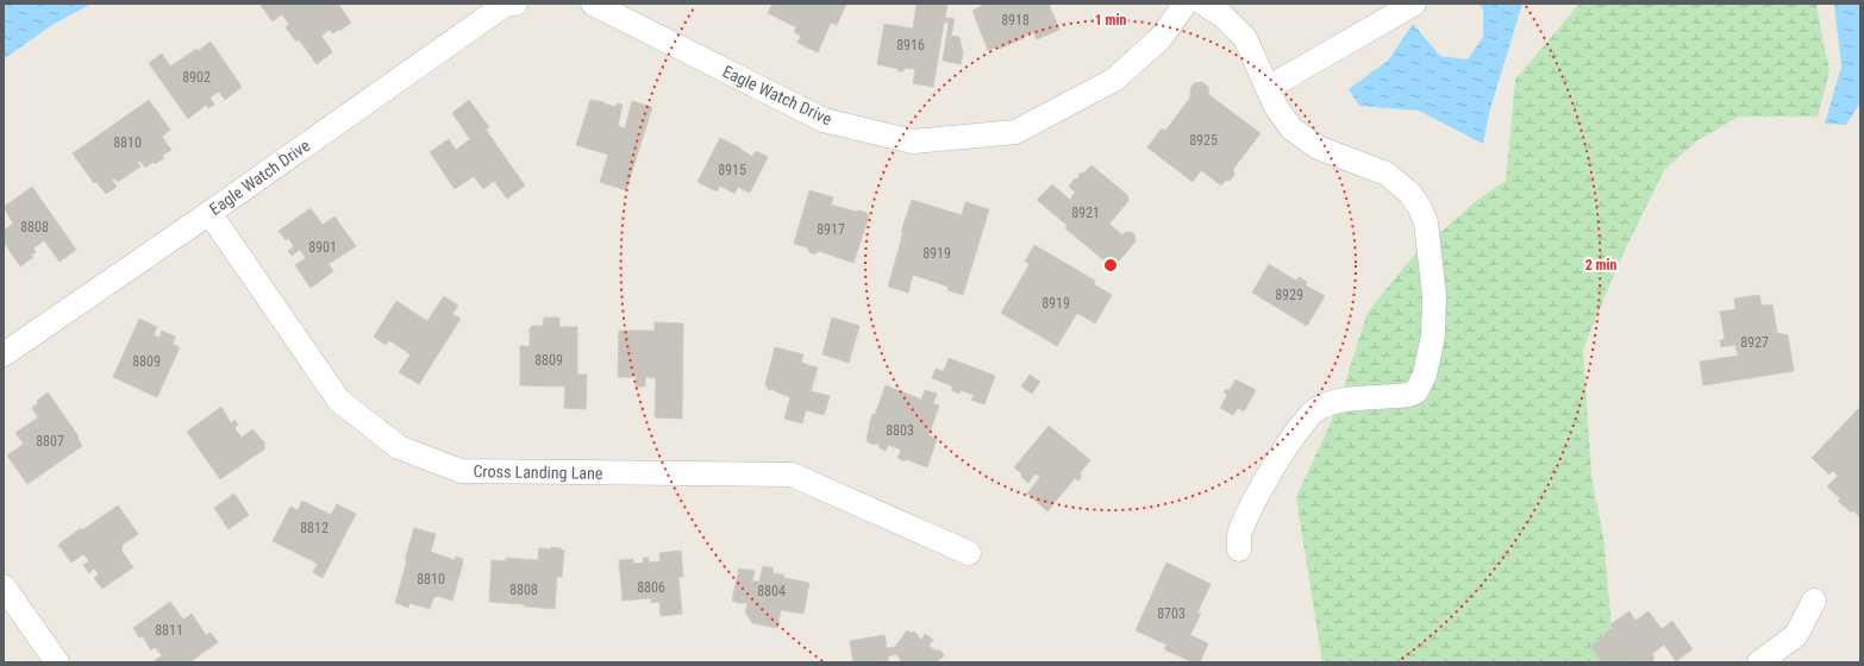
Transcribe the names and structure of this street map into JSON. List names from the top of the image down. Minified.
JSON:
{"streets":{"street":["Eagle Watch Drive","Cross Landing Lane"]},"crossings":[["Eagle Watch Drive","Cross Landing Lane"]],"house_numbers":["8918","8916","8902","8925","8810","8915","8921","8808","8917","8901","8919","8929","8919","8927","8809","8809","8803","8807","8812","8810","8806","8808","8804","8703","8811"],"rings":["1 min","2 min"]}
